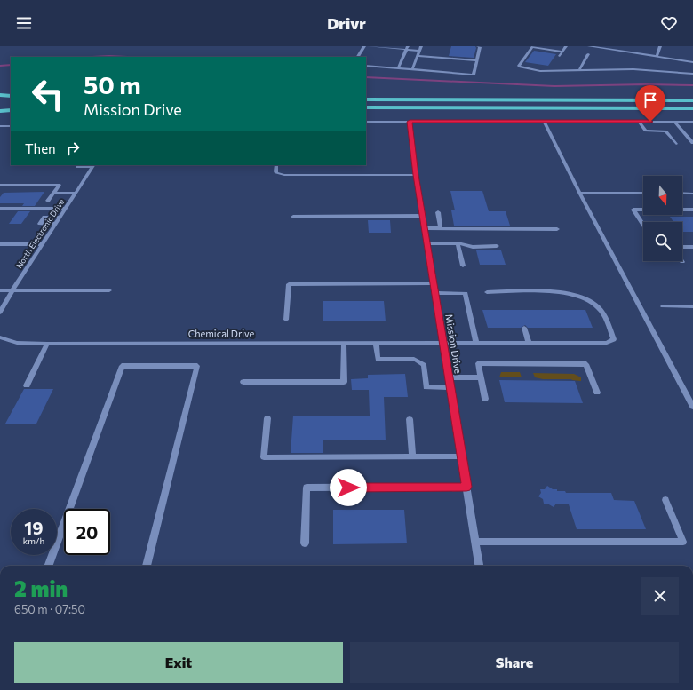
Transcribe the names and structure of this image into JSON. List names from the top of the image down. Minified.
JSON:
{"streets":{"street":["North Electronic Drive","Chemical Drive","Mission Drive"]},"crossings":[["Chemical Drive","Mission Drive"]],"north":"bottom","page":{"header":"Drivr","turn":["50 m","Mission Drive"],"then":"Then","speed":"19 km/h","limit":"20","heading":["2 min","650 m · 07:50"],"buttons":["Exit","Share"]}}
